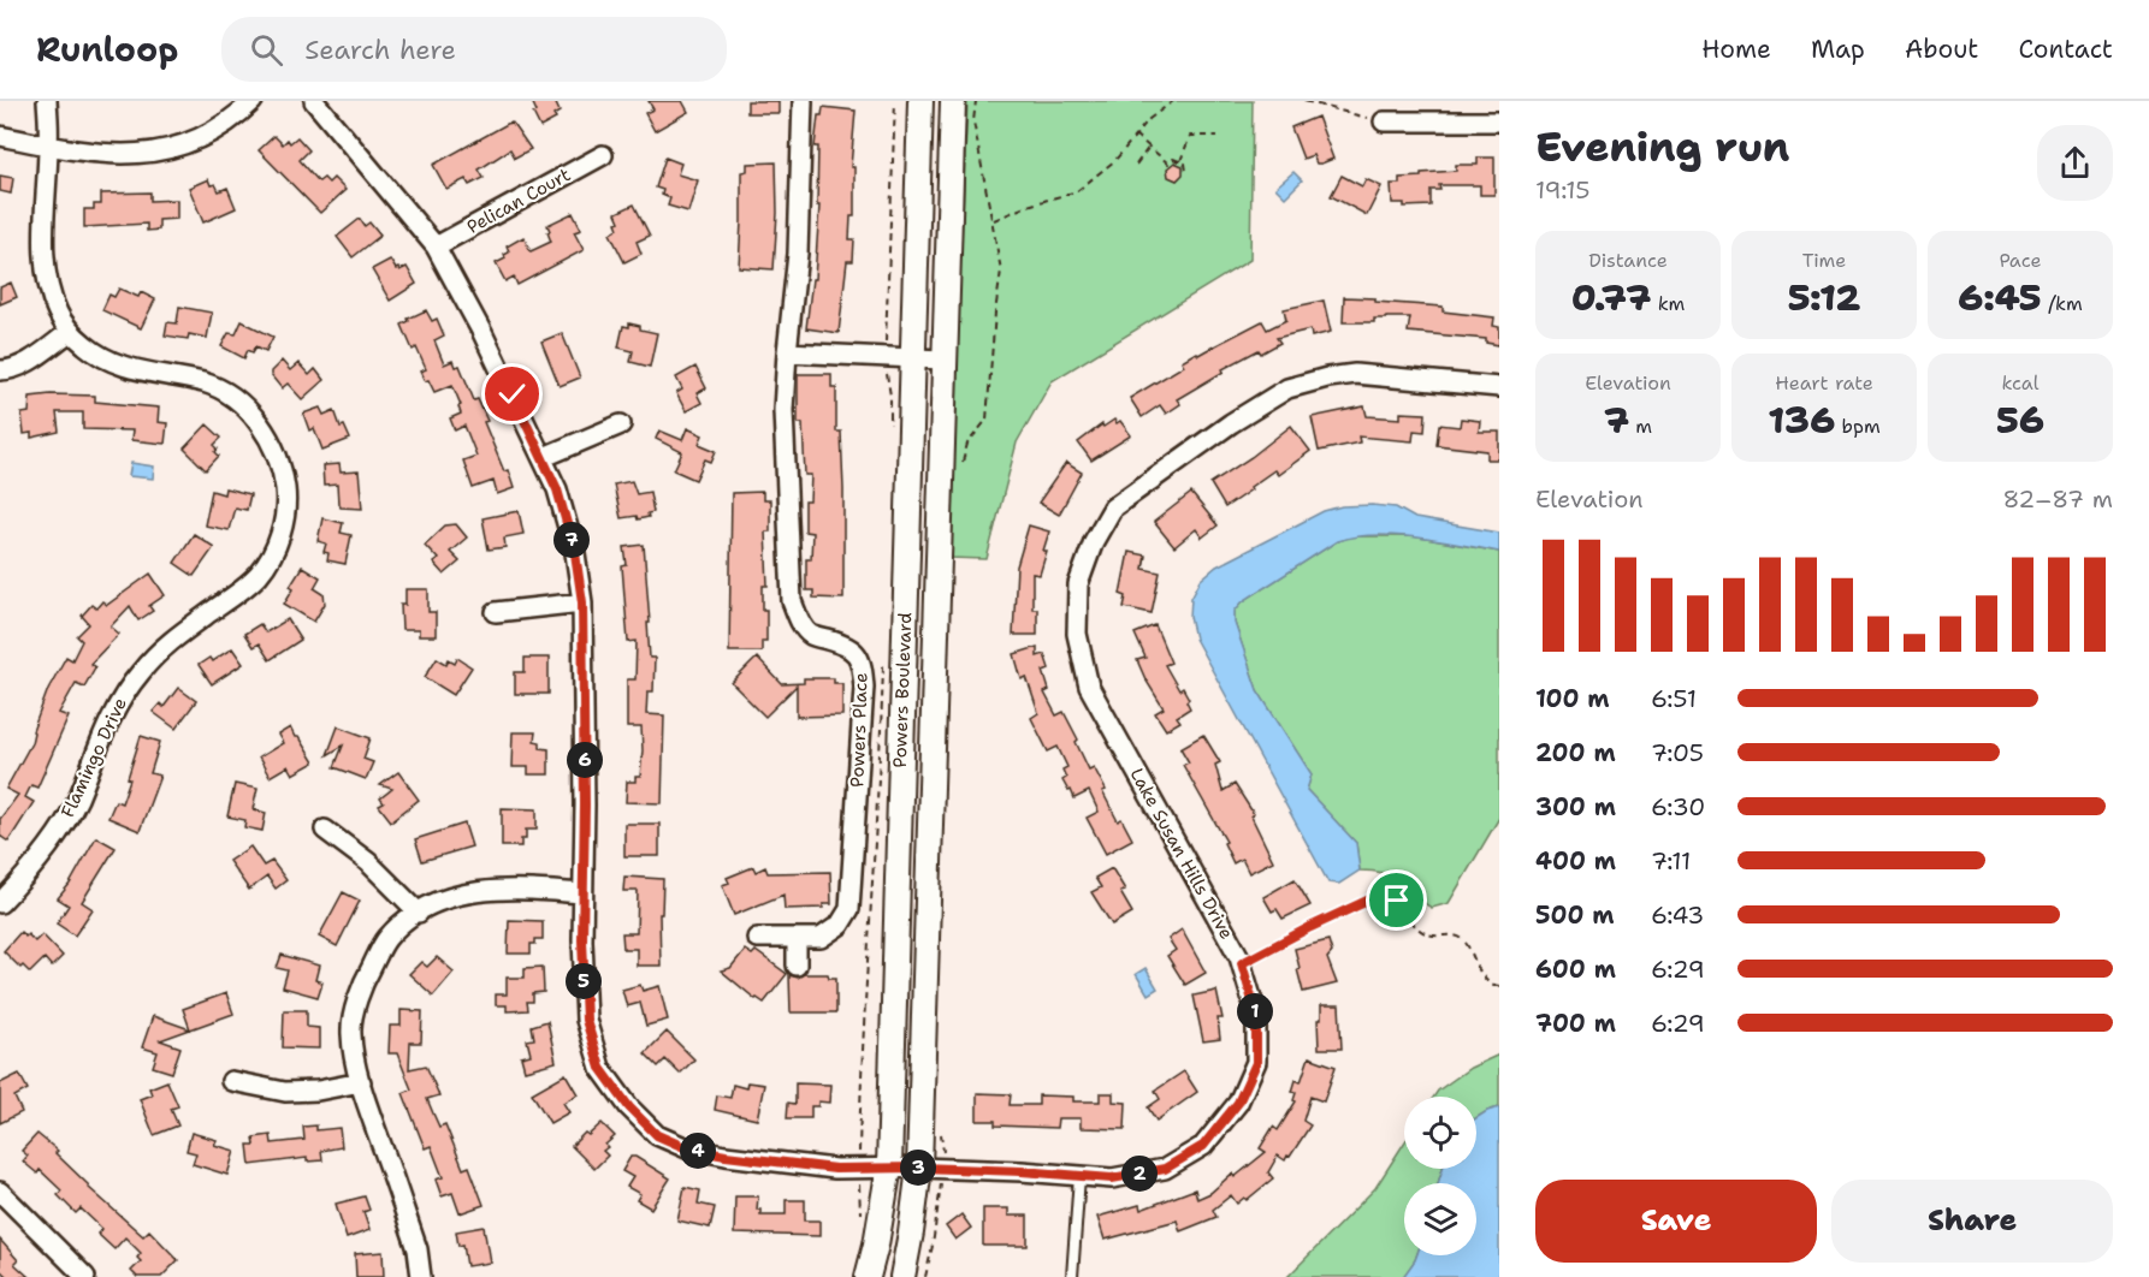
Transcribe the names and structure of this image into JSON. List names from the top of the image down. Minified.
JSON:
{"streets":{"main road":["Powers Boulevard"],"street":["Pelican Court","Powers Place","Flamingo Drive","Lake Susan Hills Drive"]},"crossings":[["Pelican Court","Lake Susan Hills Drive"],["Powers Boulevard","Lake Susan Hills Drive"]],"page":{"header":"Runloop","search":"Search here","nav":["Home","Map","About","Contact"],"heading":["Evening run","19:15"],"stats":[["Distance","0.77 km"],["Time","5:12"],["Pace","6:45 /km"],["Elevation","7 m"],["Heart rate","136 bpm"],["kcal","56"]],"chart":["Elevation","82–87 m"],"pins":["7","6","5","1","4","3","2"],"list":[{"name":"100 m","note":"6:51"},{"name":"200 m","note":"7:05"},{"name":"300 m","note":"6:30"},{"name":"400 m","note":"7:11"},{"name":"500 m","note":"6:43"},{"name":"600 m","note":"6:29"},{"name":"700 m","note":"6:29"}],"buttons":["Save","Share"]}}
